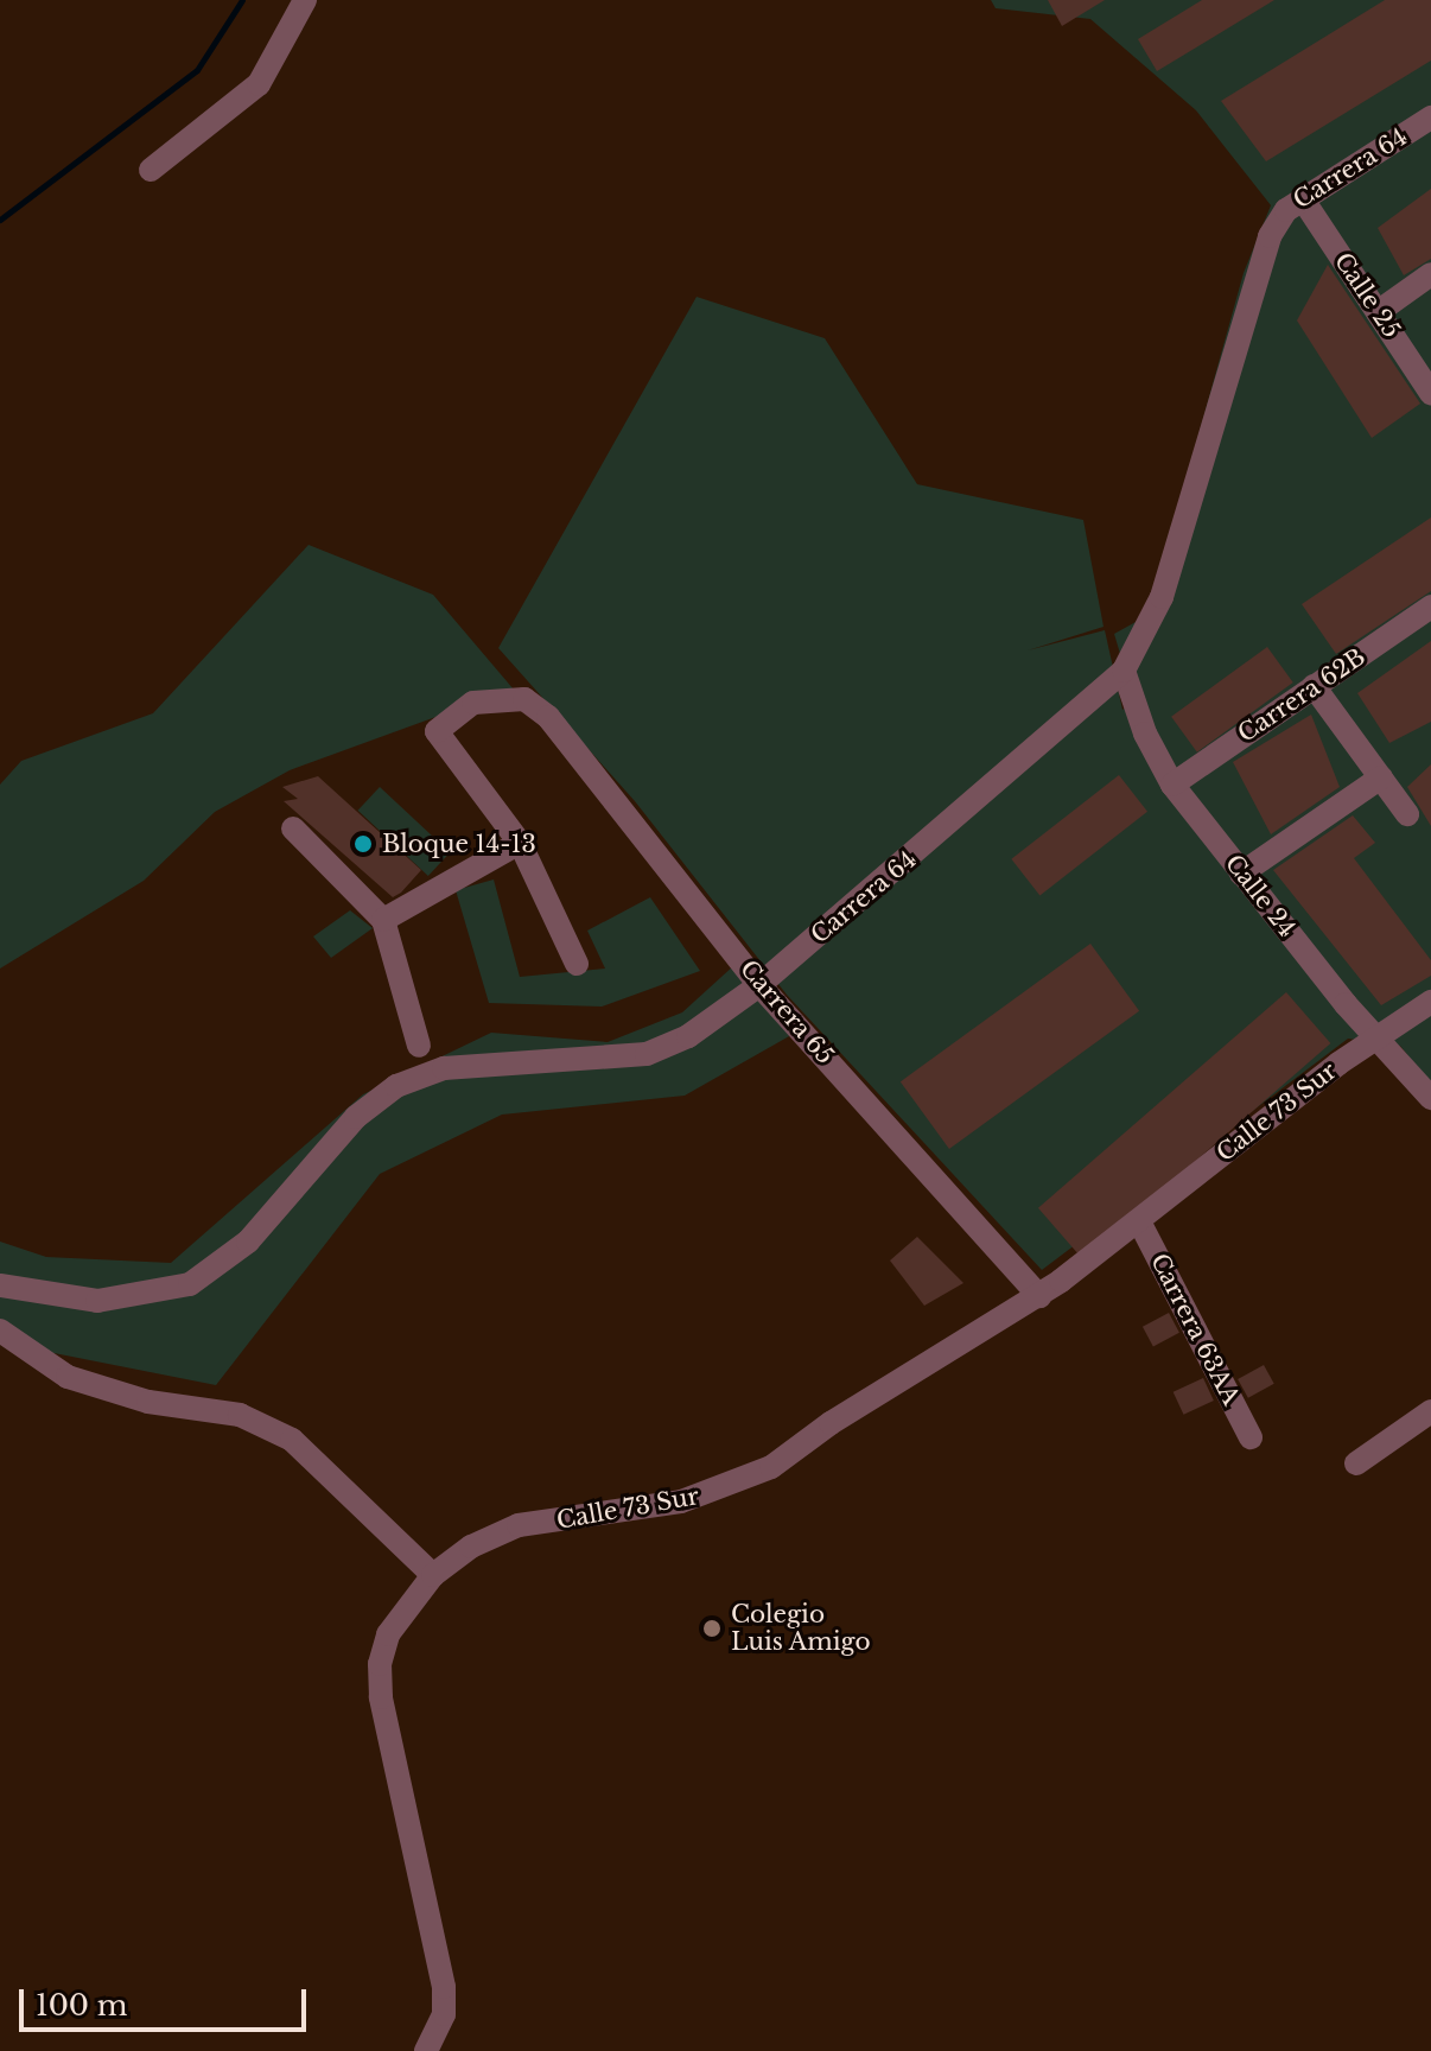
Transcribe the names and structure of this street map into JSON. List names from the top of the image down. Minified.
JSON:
{"streets":{"street":["Carrera 64","Calle 25","Carrera 62B","Calle 24","Carrera 65","Calle 73 Sur","Carrera 63AA"]},"crossings":[["Carrera 64","Calle 25"],["Carrera 64","Calle 24"],["Carrera 64","Carrera 65"],["Carrera 62B","Calle 24"],["Calle 24","Calle 73 Sur"],["Carrera 65","Calle 73 Sur"],["Calle 73 Sur","Carrera 63AA"]],"places":["Bloque 14-13","Colegio Luis Amigo"],"scale_bar":"100 m"}
